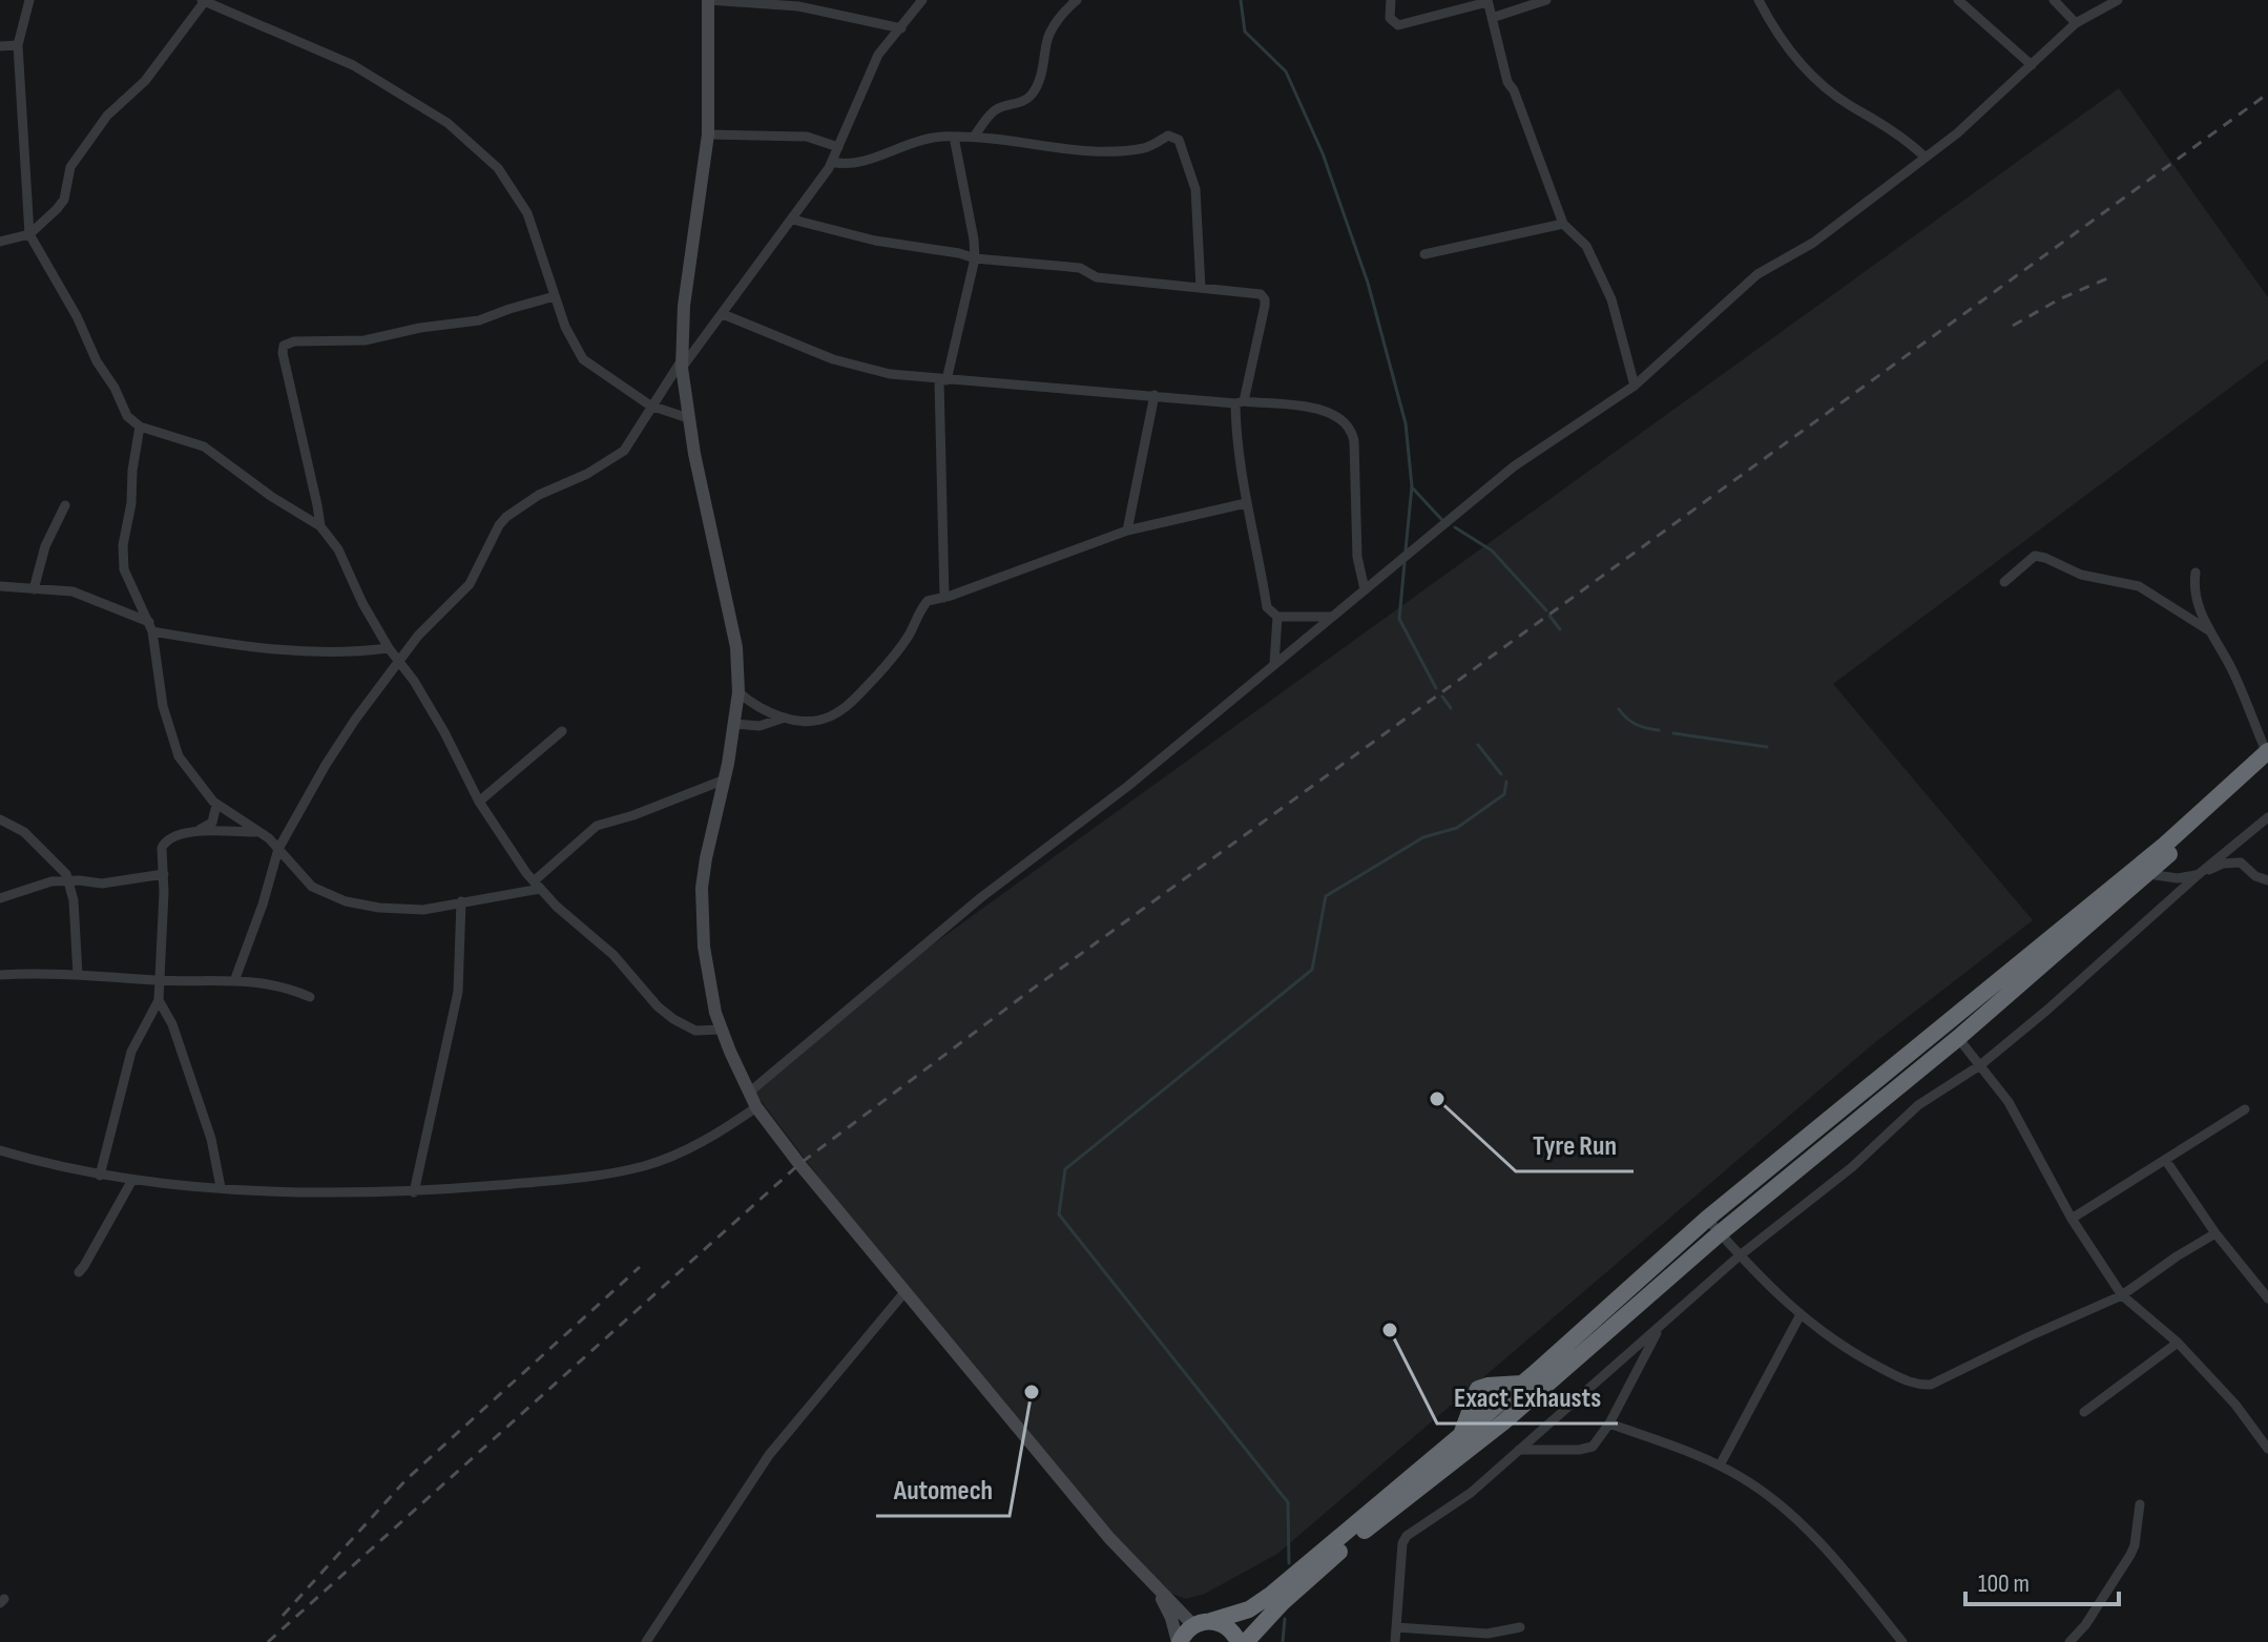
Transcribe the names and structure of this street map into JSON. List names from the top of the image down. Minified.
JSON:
{"places":["Tyre Run","Exact Exhausts","Automech"],"scale_bar":"100 m"}
